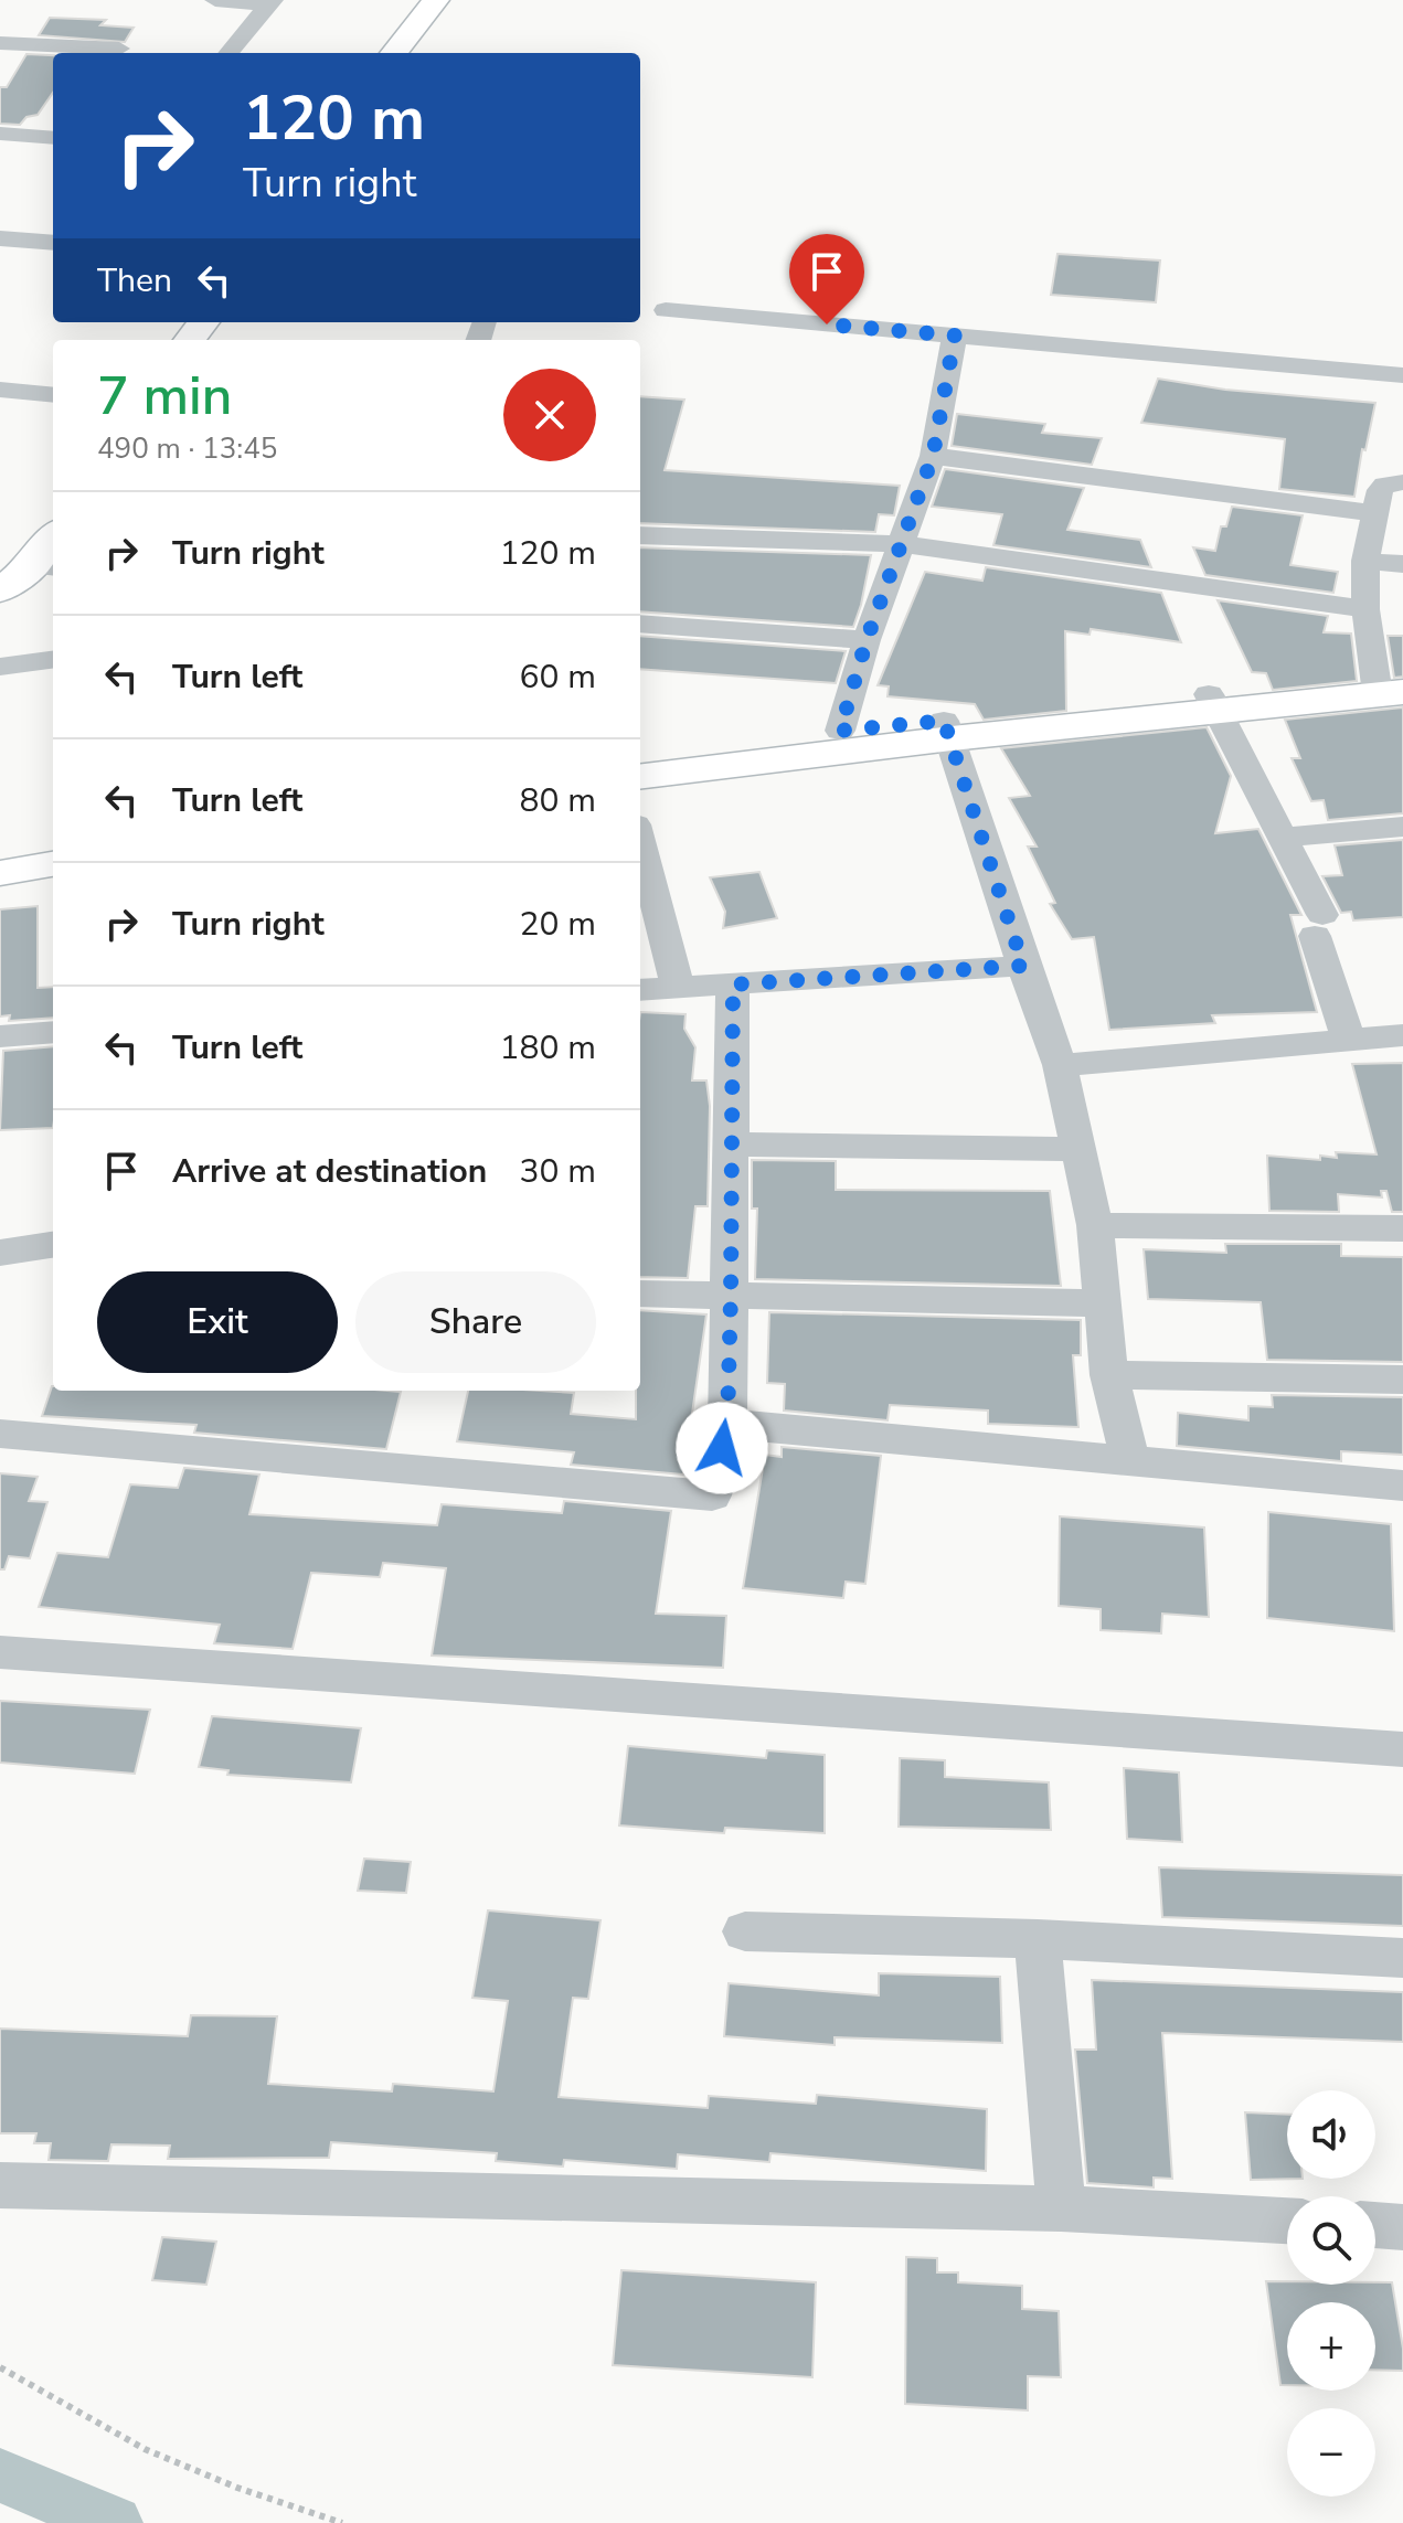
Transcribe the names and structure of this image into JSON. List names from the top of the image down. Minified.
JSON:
{"page":{"turn":["120 m","Turn right"],"then":"Then","heading":["7 min","490 m · 13:45"],"list":[{"name":"Turn right","value":"120 m"},{"name":"Turn left","value":"60 m"},{"name":"Turn left","value":"80 m"},{"name":"Turn right","value":"20 m"},{"name":"Turn left","value":"180 m"},{"name":"Arrive at destination","value":"30 m"}],"buttons":["Exit","Share"],"map_buttons":["+","−"]}}
